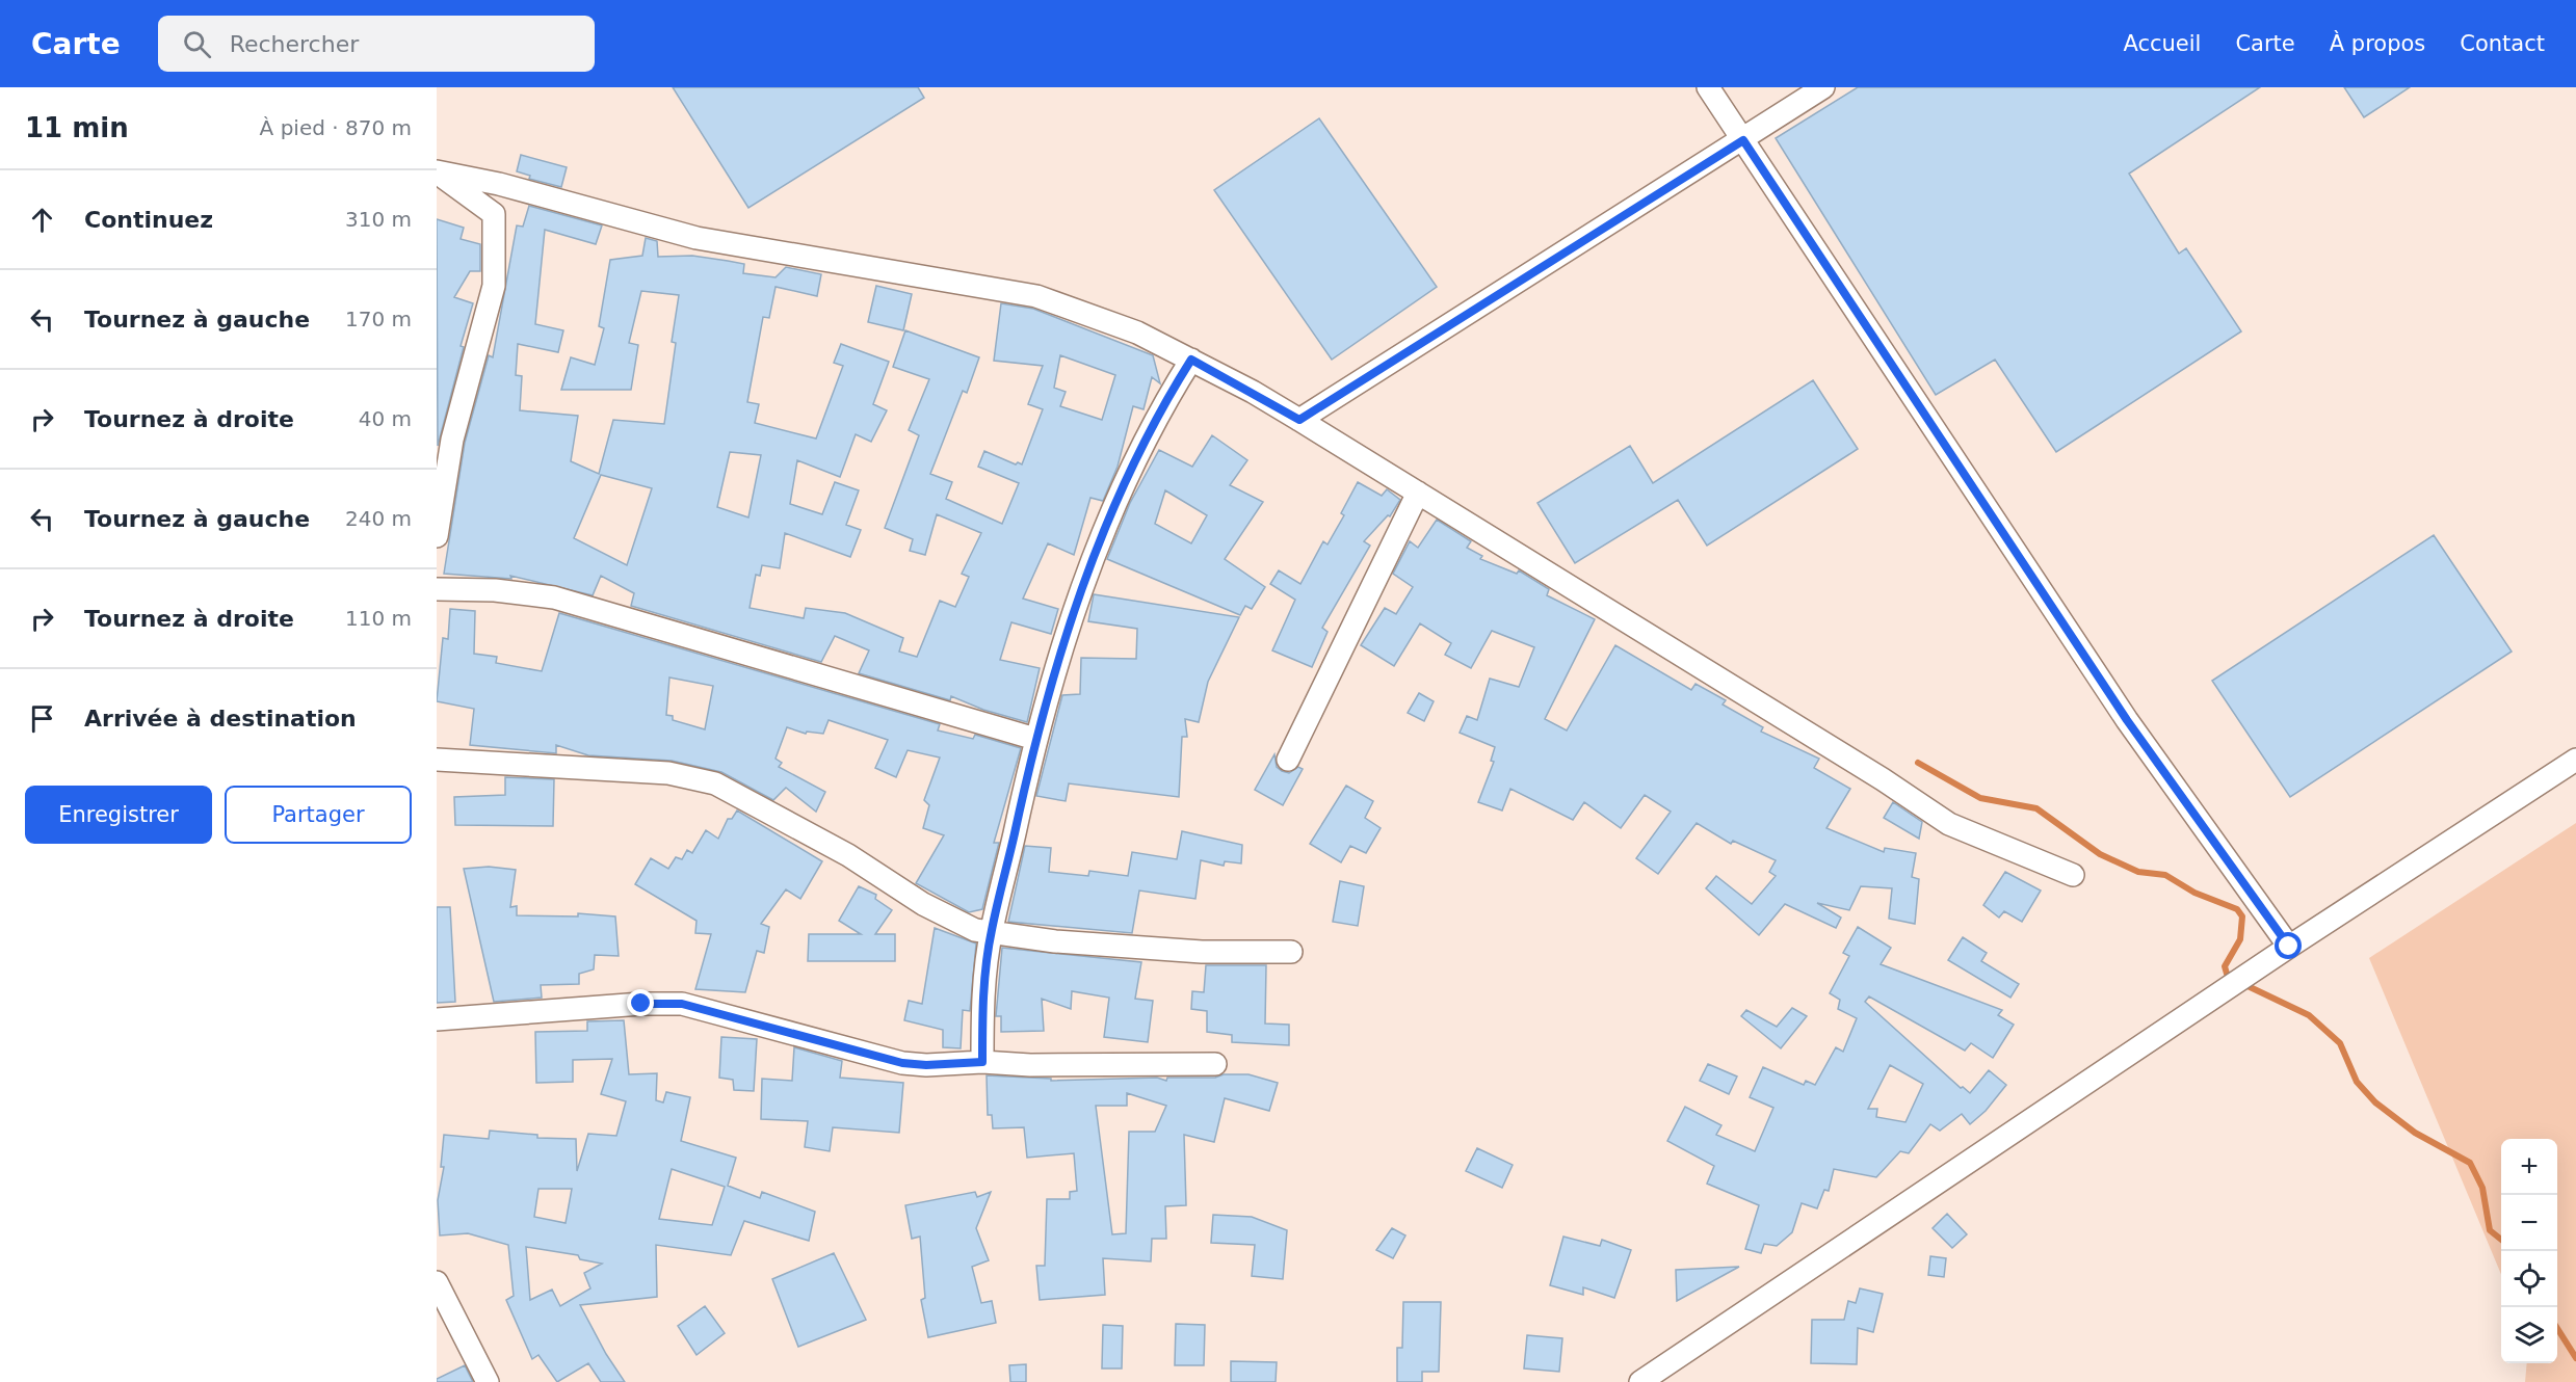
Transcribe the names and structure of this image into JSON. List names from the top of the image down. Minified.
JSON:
{"page":{"header":"Carte","search":"Rechercher","nav":["Accueil","Carte","À propos","Contact"],"heading":["11 min","À pied · 870 m"],"list":[["Continuez","310 m"],["Tournez à gauche","170 m"],["Tournez à droite","40 m"],["Tournez à gauche","240 m"],["Tournez à droite","110 m"],"Arrivée à destination"],"buttons":["Enregistrer","Partager"],"map_buttons":["+","−"]}}
